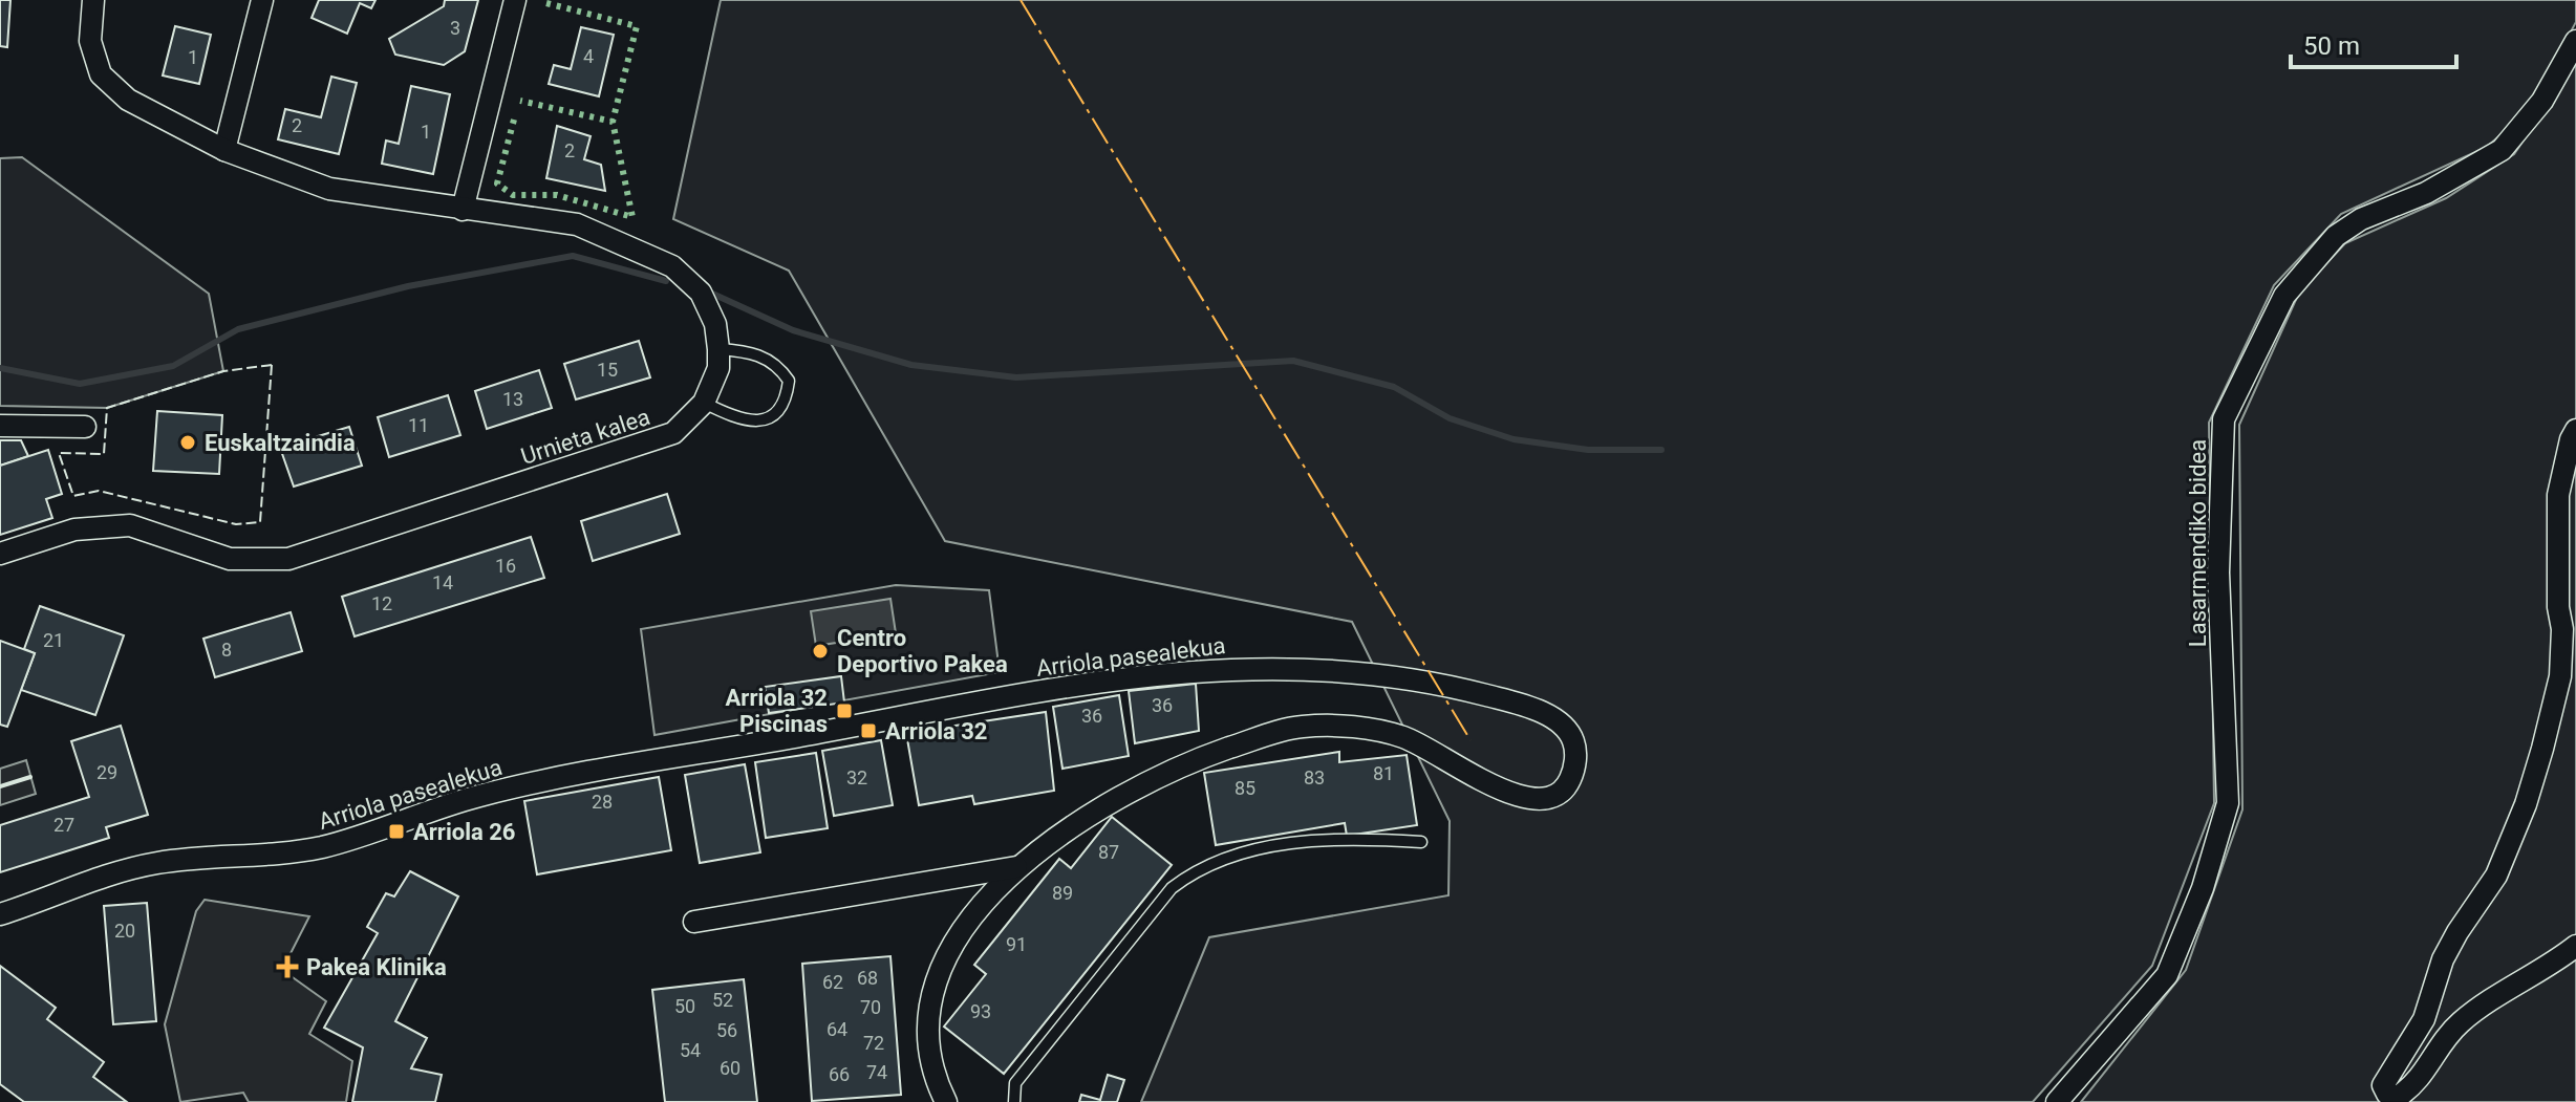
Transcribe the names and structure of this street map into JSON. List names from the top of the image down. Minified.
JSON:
{"streets":{"street":["Urnieta kalea","Lasarmendiko bidea","Arriola pasealekua"]},"places":{"other":["Euskaltzaindia","Centro Deportivo Pakea"],"transit":["Arriola 32 Piscinas","Arriola 32","Arriola 26"],"health":["Pakea Klinika"]},"house_numbers":["3","4","1","2","1","2","15","13","11","16","14","12","21","8","36","36","29","81","32","83","85","28","27","87","89","20","91","68","62","52","50","70","93","64","56","72","54","60","74","66"],"scale_bar":"50 m"}
